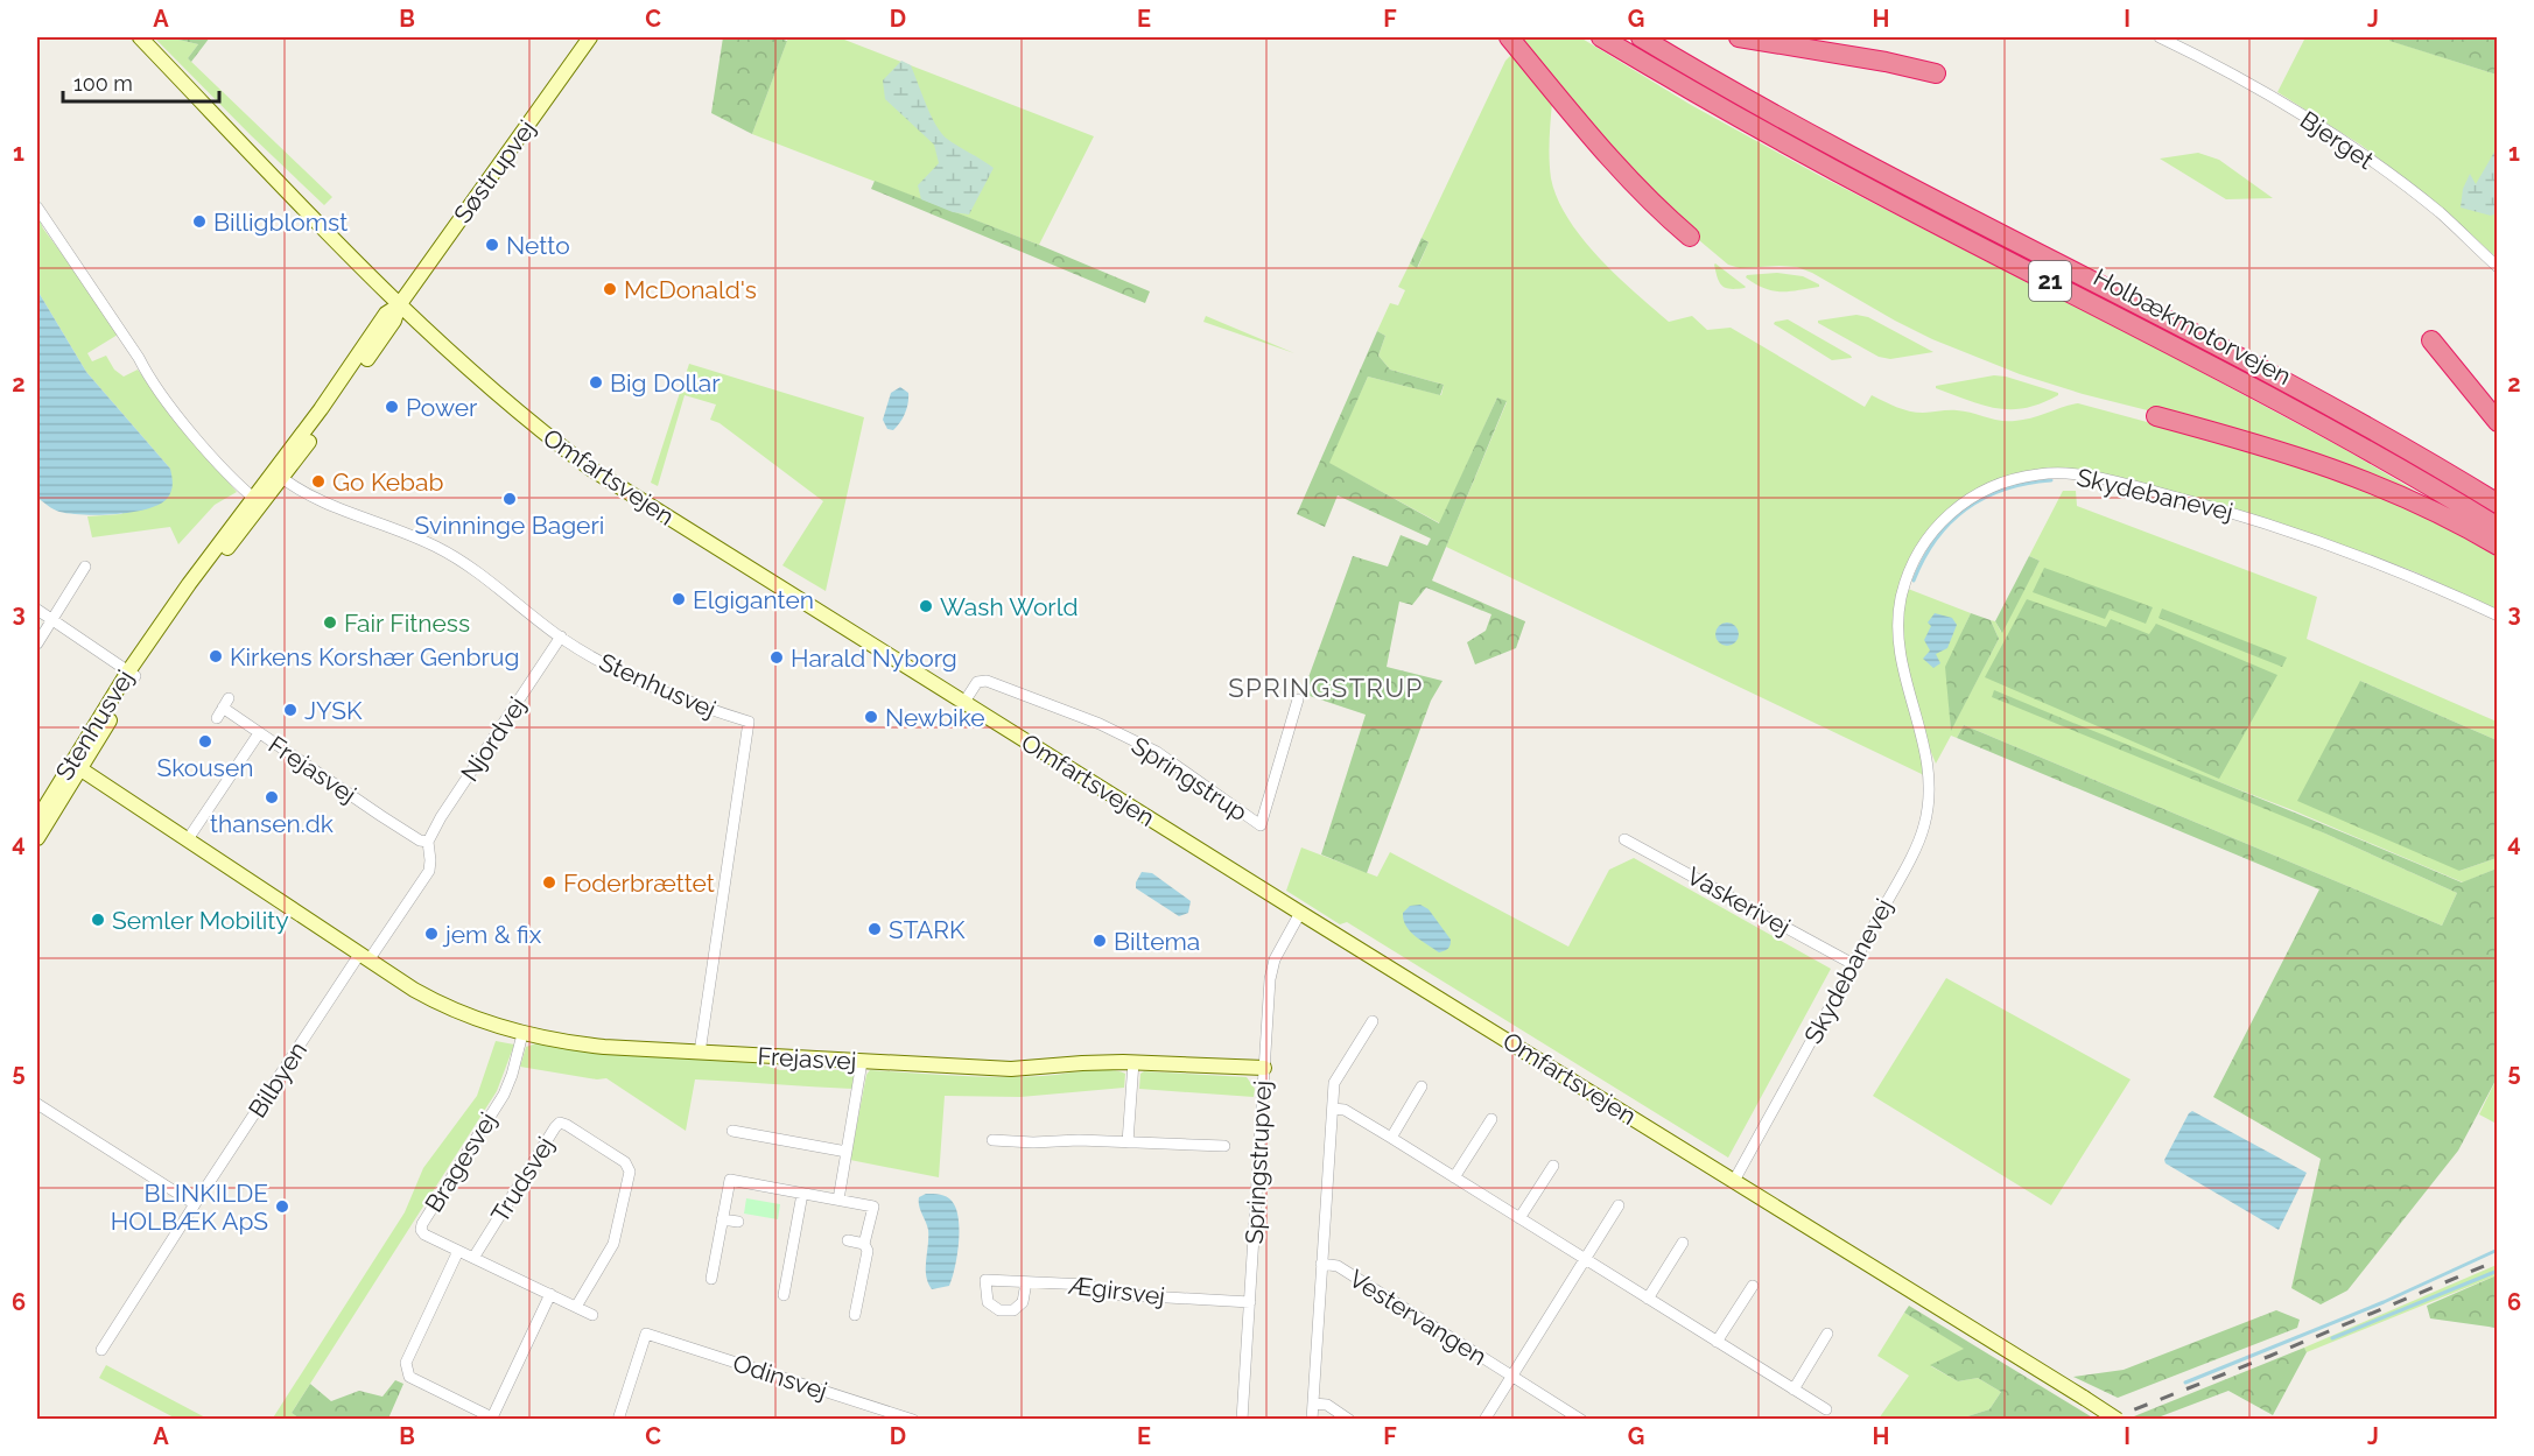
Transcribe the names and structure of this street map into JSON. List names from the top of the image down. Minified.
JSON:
{"streets":{"highway":["21","Holbækmotorvejen"],"main road":["Søstrupvej","Omfartsvejen","Stenhusvej","Frejasvej"],"street":["Bjerget","Skydebanevej","Njordvej","Springstrup","Vaskerivej","Bilbyen","Bragesvej","Springstrupvej","Trudsvej","Ægirsvej","Vestervangen","Odinsvej"]},"crossings":[["Søstrupvej","Omfartsvejen"],["Søstrupvej","Stenhusvej"],["Omfartsvejen","Skydebanevej"],["Omfartsvejen","Stenhusvej"],["Omfartsvejen","Springstrup"],["Omfartsvejen","Springstrupvej"],["Skydebanevej","Vaskerivej"],["Stenhusvej","Njordvej"],["Stenhusvej","Frejasvej"],["Njordvej","Frejasvej"],["Frejasvej","Bilbyen"],["Frejasvej","Bragesvej"],["Frejasvej","Springstrupvej"],["Bragesvej","Trudsvej"],["Springstrupvej","Ægirsvej"]],"districts":["SPRINGSTRUP"],"places":["Billigblomst","Netto","McDonald's","Big Dollar","Power","Go Kebab","Svinninge Bageri","Elgiganten","Wash World","Fair Fitness","Kirkens Korshær Genbrug","Harald Nyborg","JYSK","Newbike","Skousen","thansen.dk","Foderbrættet","Semler Mobility","STARK","jem & fix","Biltema","BLINKILDE HOLBÆK ApS"],"scale_bar":"100 m","grid":{"columns":["A","B","C","D","E","F","G","H","I","J"],"rows":["1","2","3","4","5","6"]}}
